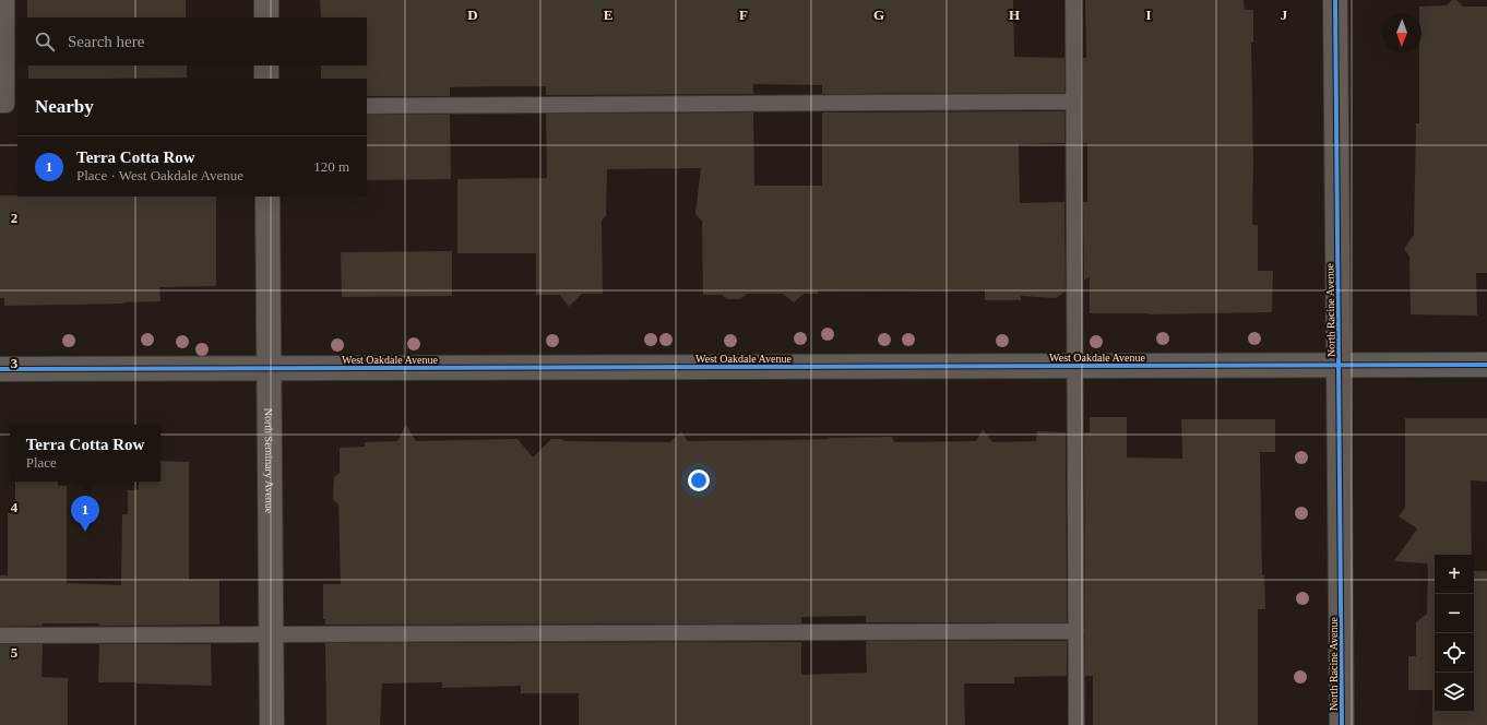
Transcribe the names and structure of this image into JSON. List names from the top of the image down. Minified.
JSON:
{"streets":{"street":["North Racine Avenue","West Oakdale Avenue","North Seminary Avenue"]},"crossings":[["North Racine Avenue","West Oakdale Avenue"],["West Oakdale Avenue","North Seminary Avenue"]],"north":"bottom","page":{"search":"Search here","heading":"Nearby","list":[{"mark":"1","name":"Terra Cotta Row","note":"Place · West Oakdale Avenue","value":"120 m"}],"popup":["Terra Cotta Row","Place"],"pins":"1","map_buttons":["+","−"]},"grid":{"columns":["D","E","F","G","H","I","J"],"rows":["2","3","4","5"]}}
